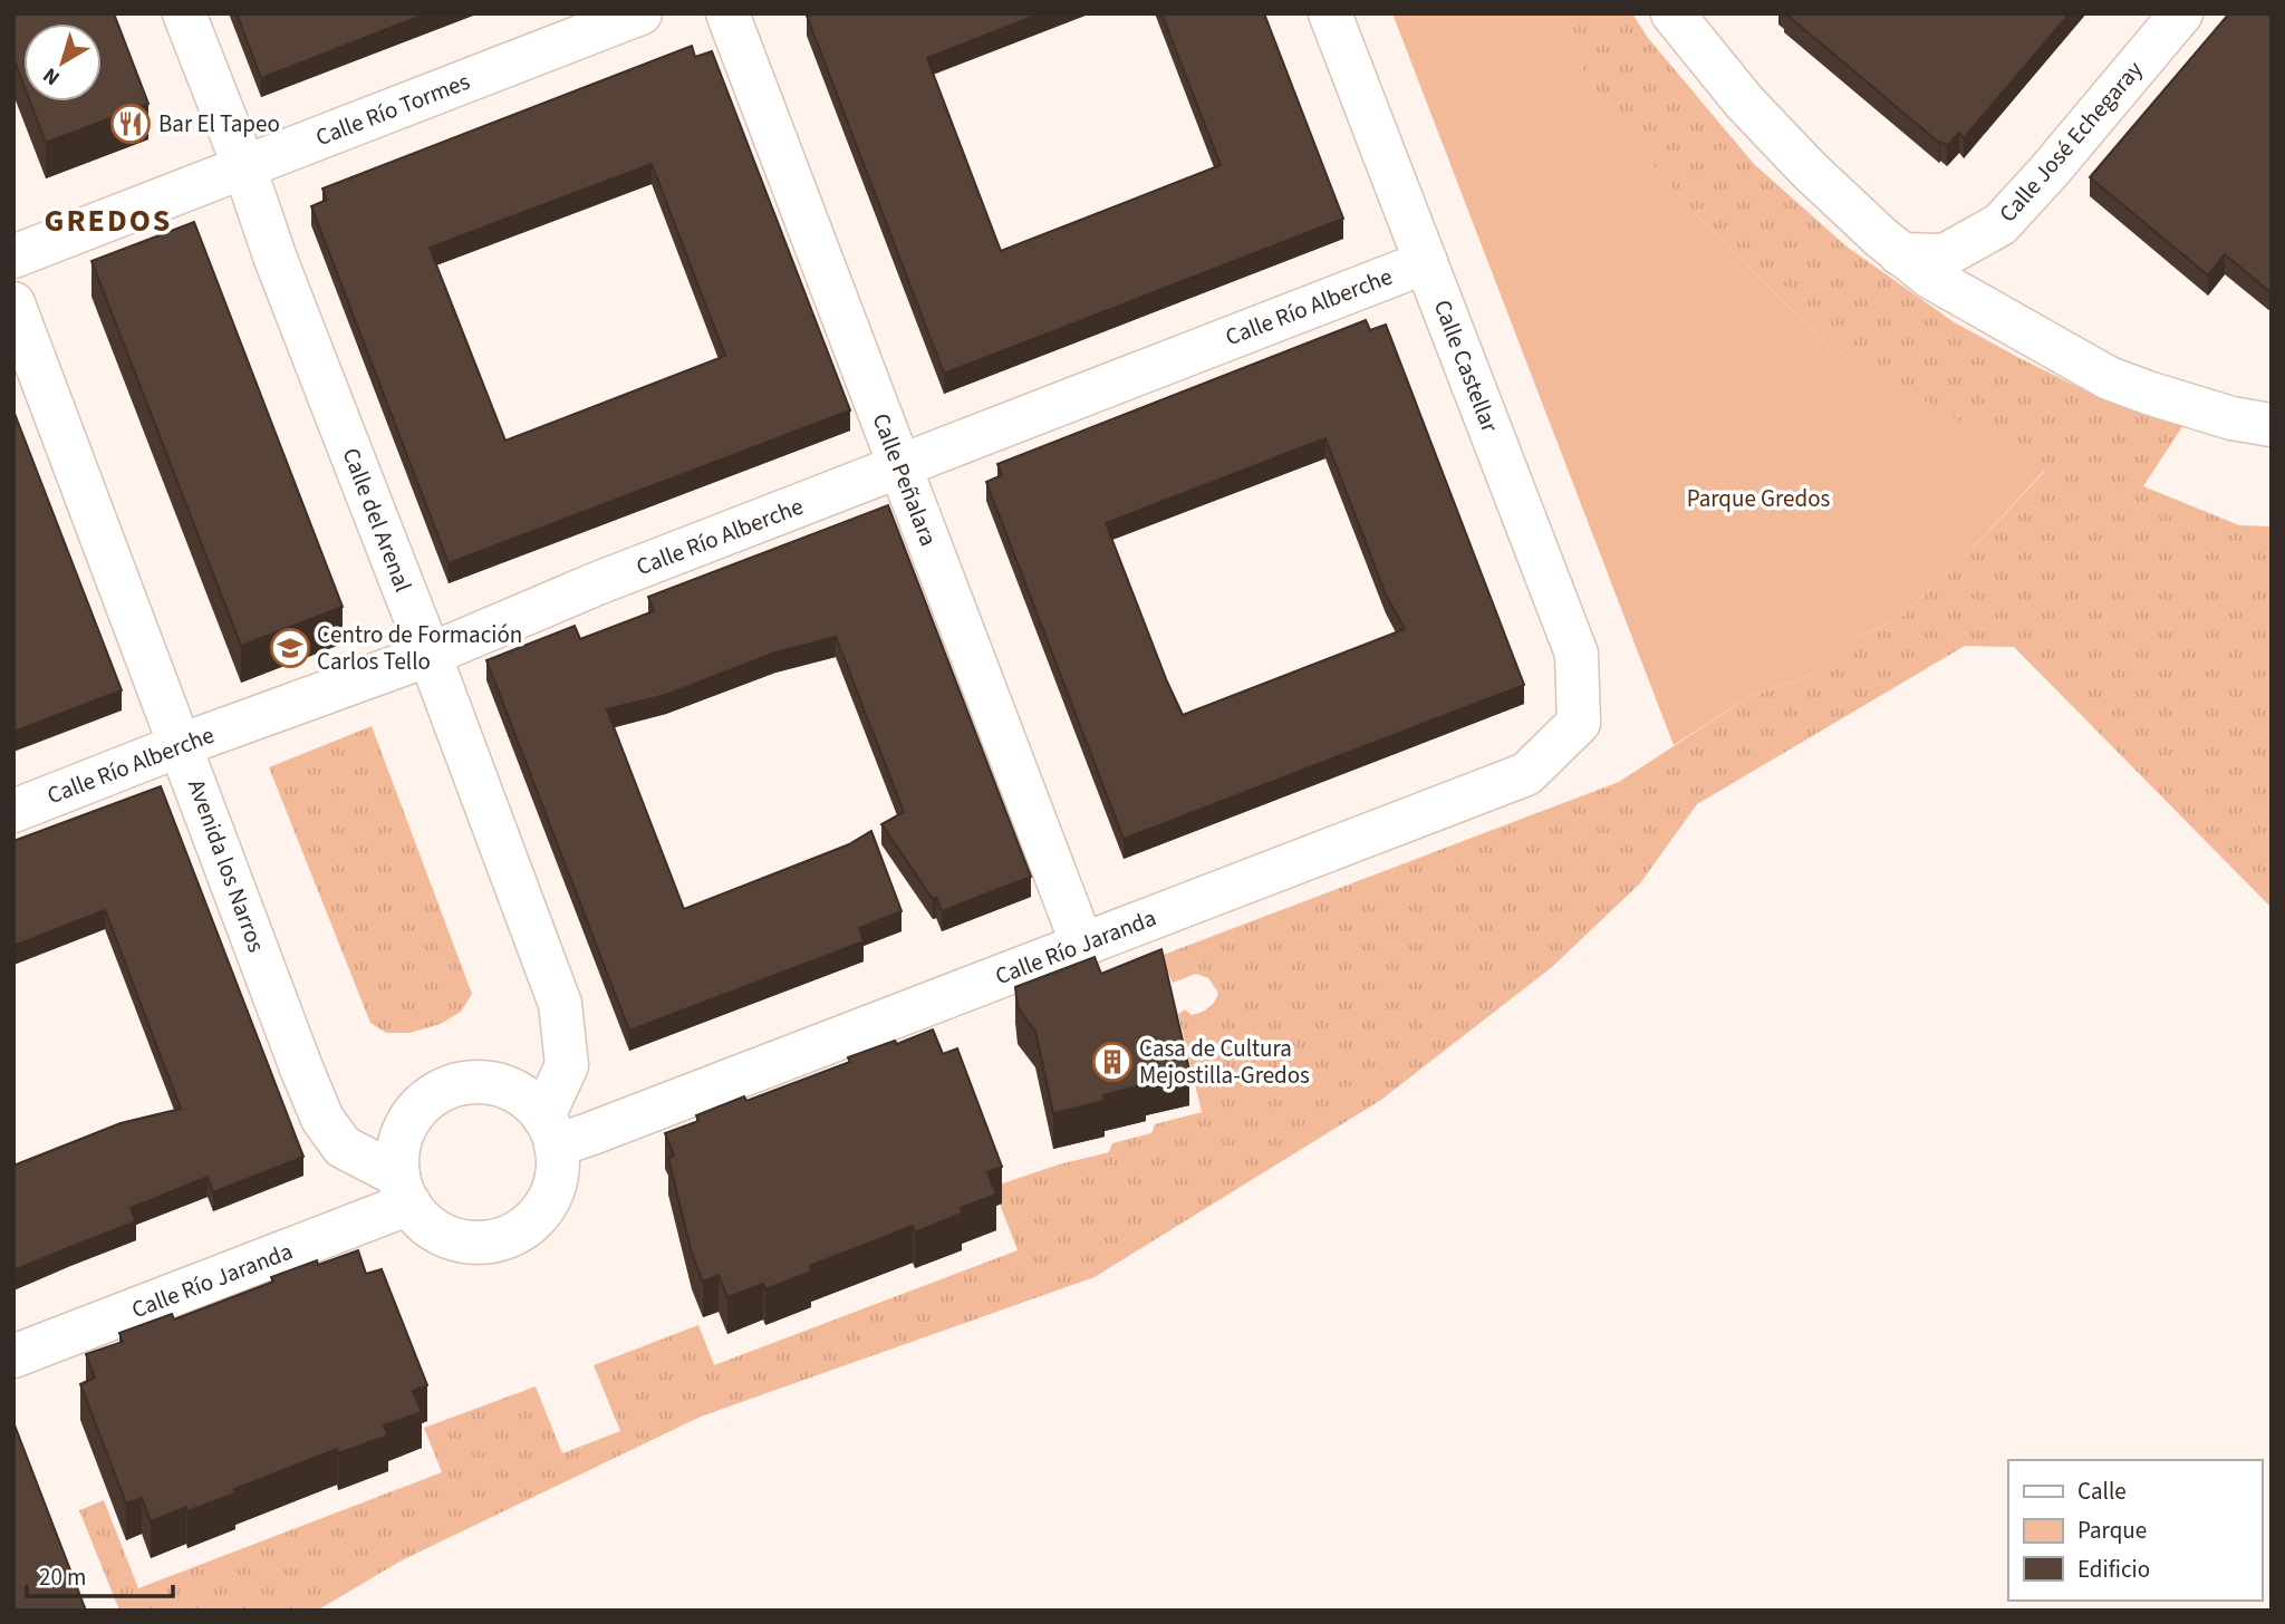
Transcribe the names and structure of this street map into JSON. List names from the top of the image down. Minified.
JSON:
{"streets":{"street":["Calle Río Tormes","Calle José Echegaray","Calle Río Alberche","Calle Castellar","Calle Peñalara","Calle del Arenal","Avenida los Narros","Calle Río Jaranda"]},"crossings":[["Calle Río Tormes","Calle del Arenal"],["Calle Río Alberche","Calle Castellar"],["Calle Río Alberche","Calle Peñalara"],["Calle Río Alberche","Calle del Arenal"],["Calle Río Alberche","Avenida los Narros"],["Calle Castellar","Calle Río Jaranda"],["Calle Peñalara","Calle Río Jaranda"],["Calle del Arenal","Avenida los Narros"],["Calle del Arenal","Calle Río Jaranda"],["Avenida los Narros","Calle Río Jaranda"]],"districts":["GREDOS"],"parks":["Parque Gredos"],"places":{"restaurant":["Bar El Tapeo"],"school or university":["Centro de Formación Carlos Tello"],"building":["Casa de Cultura Mejostilla-Gredos"]},"legend":["Calle","Parque","Edificio"],"scale_bar":"20 m","north":"bottom left"}
